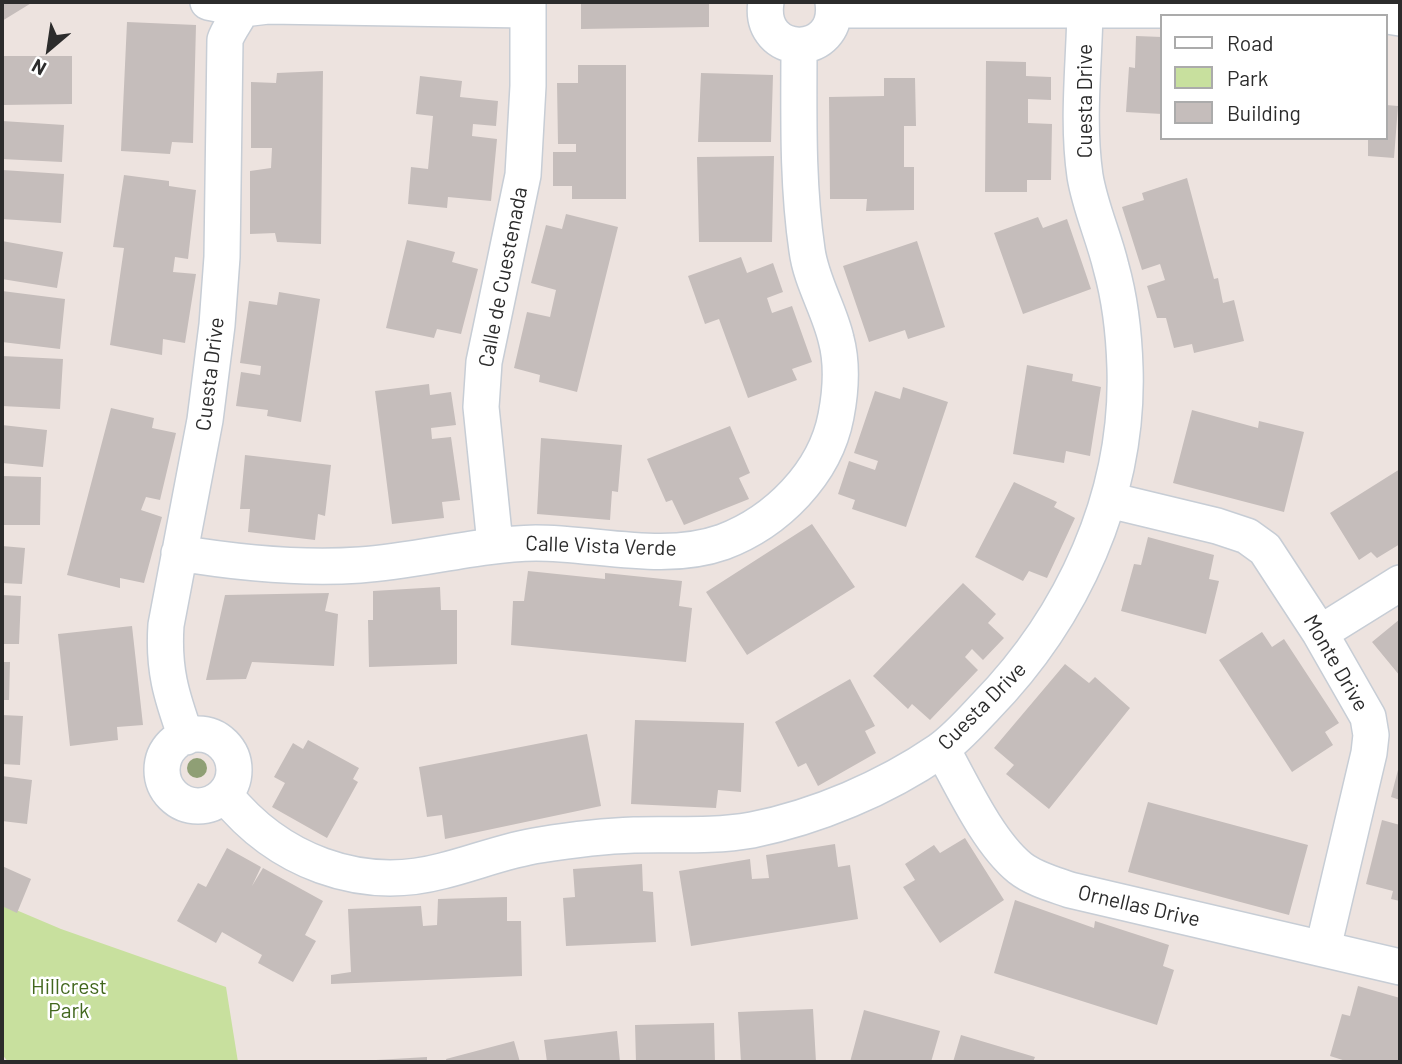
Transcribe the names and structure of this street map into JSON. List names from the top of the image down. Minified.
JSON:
{"streets":{"street":["Cuesta Drive","Calle de Cuestenada","Calle Vista Verde","Monte Drive","Ornellas Drive"]},"crossings":[["Cuesta Drive","Calle Vista Verde"],["Cuesta Drive","Monte Drive"],["Cuesta Drive","Ornellas Drive"],["Calle de Cuestenada","Calle Vista Verde"],["Monte Drive","Ornellas Drive"]],"parks":["Hillcrest Park"],"legend":["Road","Park","Building"],"north":"bottom left"}
